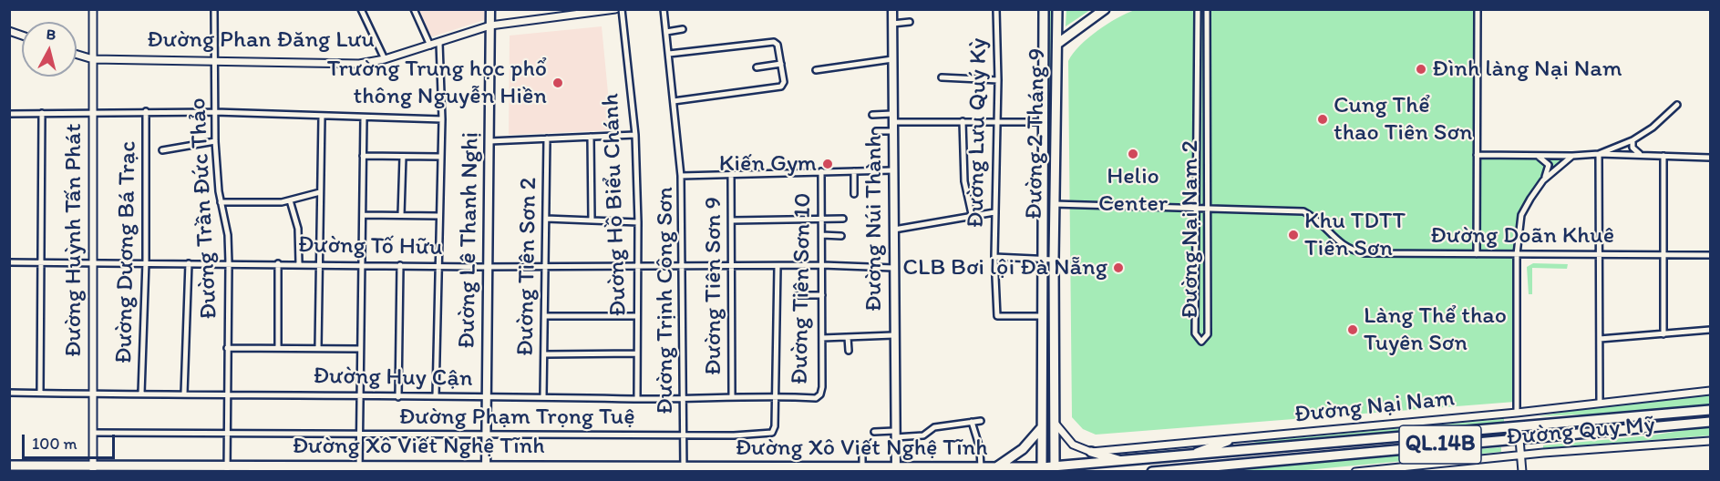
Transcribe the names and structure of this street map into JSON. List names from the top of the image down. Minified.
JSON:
{"streets":{"main road":["Đường 2 Tháng 9","Đường Núi Thành","Đường Lê Thanh Nghị","QL.14B","Đường Xô Viết Nghệ Tĩnh"],"street":["Đường Phan Đăng Lưu","Đường Lưu Quý Kỳ","Đường Hồ Biểu Chánh","Đường Trần Đức Thảo","Đường Nại Nam 2","Đường Doãn Khuê","Đường Huỳnh Tấn Phát","Đường Tố Hữu","Đường Dương Bá Trạc","Đường Tiên Sơn 2","Đường Tiên Sơn 9","Đường Tiên Sơn 10","Đường Trịnh Công Sơn","Đường Huy Cận","Đường Nại Nam","Đường Phạm Trọng Tuệ","Đường Quy Mỹ"]},"crossings":[["Đường Phan Đăng Lưu","Đường Trần Đức Thảo"],["Đường Phan Đăng Lưu","Đường Huỳnh Tấn Phát"],["Đường Phan Đăng Lưu","Đường Lê Thanh Nghị"],["Đường Lưu Quý Kỳ","Đường 2 Tháng 9"],["Đường 2 Tháng 9","Đường Doãn Khuê"],["Đường 2 Tháng 9","Đường Xô Viết Nghệ Tĩnh"],["Đường Hồ Biểu Chánh","Đường Tố Hữu"],["Đường Hồ Biểu Chánh","Đường Huy Cận"],["Đường Trần Đức Thảo","Đường Tố Hữu"],["Đường Trần Đức Thảo","Đường Huy Cận"],["Đường Trần Đức Thảo","Đường Phạm Trọng Tuệ"],["Đường Trần Đức Thảo","Đường Xô Viết Nghệ Tĩnh"],["Đường Núi Thành","Đường Tố Hữu"],["Đường Núi Thành","Đường Trịnh Công Sơn"],["Đường Núi Thành","Đường Xô Viết Nghệ Tĩnh"],["Đường Nại Nam 2","Đường Doãn Khuê"],["Đường Huỳnh Tấn Phát","Đường Tố Hữu"],["Đường Huỳnh Tấn Phát","Đường Huy Cận"],["Đường Huỳnh Tấn Phát","Đường Phạm Trọng Tuệ"],["Đường Huỳnh Tấn Phát","Đường Xô Viết Nghệ Tĩnh"],["Đường Lê Thanh Nghị","Đường Tố Hữu"],["Đường Lê Thanh Nghị","Đường Huy Cận"],["Đường Lê Thanh Nghị","Đường Phạm Trọng Tuệ"],["Đường Lê Thanh Nghị","Đường Xô Viết Nghệ Tĩnh"],["Đường Tố Hữu","Đường Dương Bá Trạc"],["Đường Tố Hữu","Đường Tiên Sơn 2"],["Đường Tố Hữu","Đường Tiên Sơn 9"],["Đường Tố Hữu","Đường Tiên Sơn 10"],["Đường Tố Hữu","Đường Trịnh Công Sơn"],["Đường Tố Hữu","Đường Phạm Trọng Tuệ"],["Đường Dương Bá Trạc","Đường Huy Cận"],["Đường Tiên Sơn 2","Đường Huy Cận"],["Đường Tiên Sơn 9","Đường Trịnh Công Sơn"],["Đường Tiên Sơn 9","Đường Huy Cận"],["Đường Tiên Sơn 10","Đường Trịnh Công Sơn"],["Đường Tiên Sơn 10","Đường Huy Cận"],["Đường Tiên Sơn 10","Đường Phạm Trọng Tuệ"],["Đường Trịnh Công Sơn","Đường Huy Cận"],["Đường Trịnh Công Sơn","Đường Phạm Trọng Tuệ"],["Đường Trịnh Công Sơn","Đường Xô Viết Nghệ Tĩnh"],["Đường Huy Cận","Đường Phạm Trọng Tuệ"]],"places":["Đình làng Nại Nam","Trường Trung học phổ thông Nguyễn Hiền","Cung Thể thao Tiên Sơn","Helio Center","Kiến Gym","Khu TDTT Tiên Sơn","CLB Bơi lội Đà Nẵng","Làng Thể thao Tuyên Sơn"],"scale_bar":"100 m","north":"top"}
